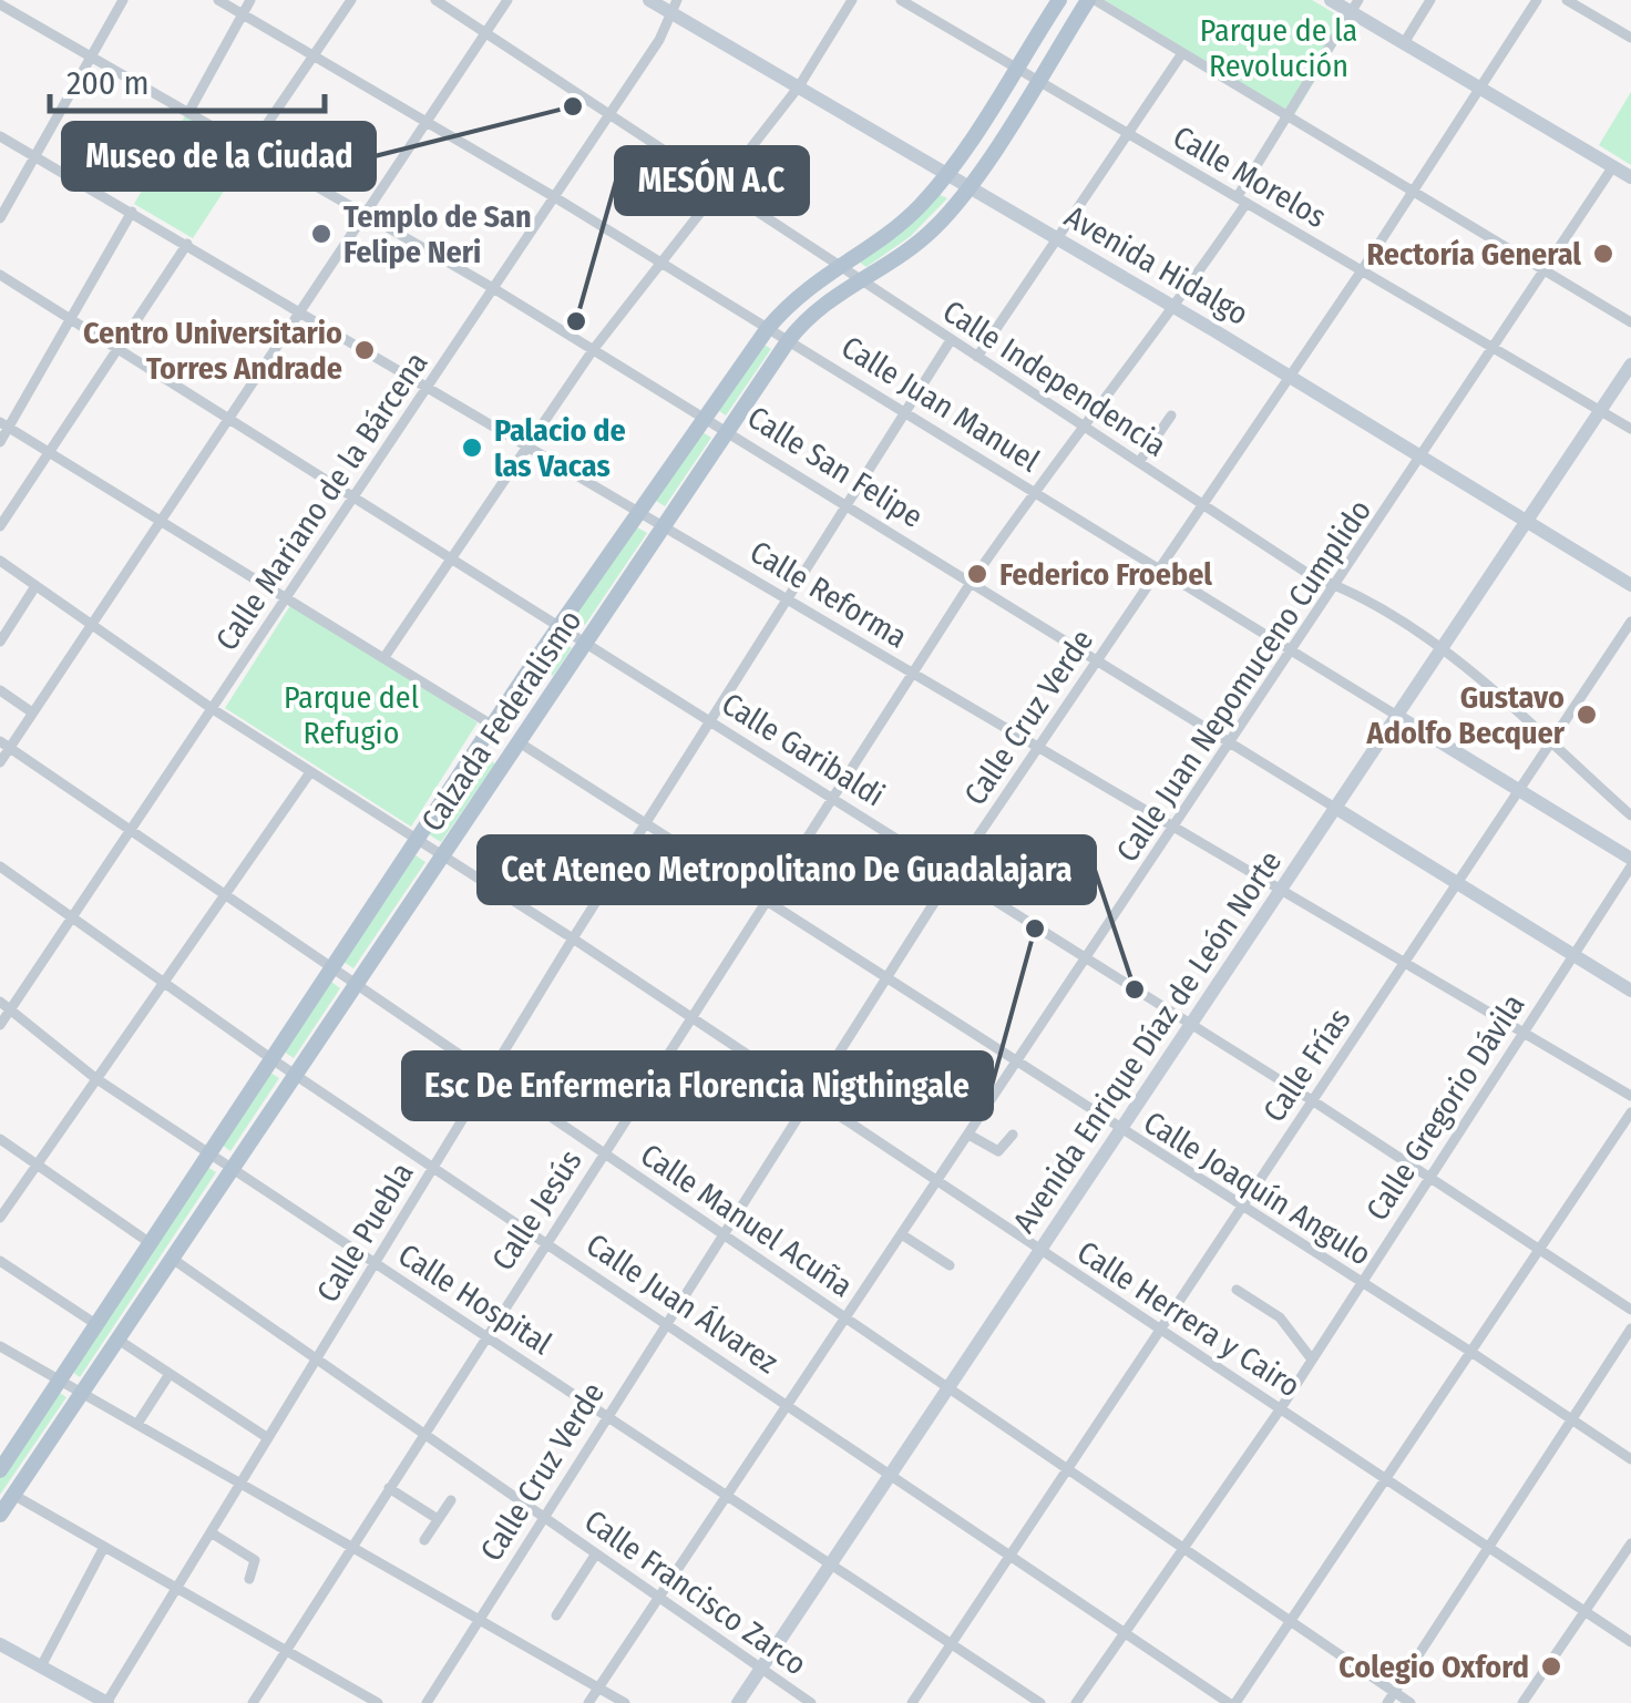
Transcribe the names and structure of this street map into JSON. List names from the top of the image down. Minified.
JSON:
{"streets":{"main road":["Avenida Hidalgo","Calle Juan Manuel","Calle San Felipe","Calzada Federalismo","Avenida Enrique Díaz de León Norte"],"street":["Calle Morelos","Calle Independencia","Calle Mariano de la Bárcena","Calle Reforma","Calle Juan Nepomuceno Cumplido","Calle Cruz Verde","Calle Garibaldi","Calle Frías","Calle Gregorio Dávila","Calle Joaquín Angulo","Calle Jesús","Calle Manuel Acuña","Calle Puebla","Calle Hospital","Calle Juan Álvarez","Calle Herrera y Cairo","Calle Francisco Zarco"]},"crossings":[["Calle Morelos","Calle Juan Nepomuceno Cumplido"],["Calle Morelos","Calle Cruz Verde"],["Calle Morelos","Calzada Federalismo"],["Calle Morelos","Avenida Enrique Díaz de León Norte"],["Calle Morelos","Calle Jesús"],["Avenida Hidalgo","Calle Mariano de la Bárcena"],["Avenida Hidalgo","Calle Juan Nepomuceno Cumplido"],["Avenida Hidalgo","Calle Cruz Verde"],["Avenida Hidalgo","Calzada Federalismo"],["Avenida Hidalgo","Avenida Enrique Díaz de León Norte"],["Avenida Hidalgo","Calle Jesús"],["Calle Independencia","Calle Mariano de la Bárcena"],["Calle Independencia","Calle Juan Nepomuceno Cumplido"],["Calle Independencia","Calle Cruz Verde"],["Calle Independencia","Calzada Federalismo"],["Calle Independencia","Avenida Enrique Díaz de León Norte"],["Calle Independencia","Calle Frías"],["Calle Independencia","Calle Jesús"],["Calle Independencia","Calle Puebla"],["Calle Juan Manuel","Calle Mariano de la Bárcena"],["Calle Juan Manuel","Calle Juan Nepomuceno Cumplido"],["Calle Juan Manuel","Calle Cruz Verde"],["Calle Juan Manuel","Calzada Federalismo"],["Calle Juan Manuel","Avenida Enrique Díaz de León Norte"],["Calle Juan Manuel","Calle Frías"],["Calle Juan Manuel","Calle Gregorio Dávila"],["Calle Juan Manuel","Calle Jesús"],["Calle Juan Manuel","Calle Puebla"],["Calle San Felipe","Calle Mariano de la Bárcena"],["Calle San Felipe","Calle Juan Nepomuceno Cumplido"],["Calle San Felipe","Calle Cruz Verde"],["Calle San Felipe","Calzada Federalismo"],["Calle San Felipe","Avenida Enrique Díaz de León Norte"],["Calle San Felipe","Calle Frías"],["Calle San Felipe","Calle Gregorio Dávila"],["Calle San Felipe","Calle Jesús"],["Calle San Felipe","Calle Puebla"],["Calle Mariano de la Bárcena","Calle Reforma"],["Calle Mariano de la Bárcena","Calle Garibaldi"],["Calle Mariano de la Bárcena","Calle Manuel Acuña"],["Calle Mariano de la Bárcena","Calle Hospital"],["Calle Mariano de la Bárcena","Calle Juan Álvarez"],["Calle Mariano de la Bárcena","Calle Herrera y Cairo"],["Calle Reforma","Calle Juan Nepomuceno Cumplido"],["Calle Reforma","Calle Cruz Verde"],["Calle Reforma","Calzada Federalismo"],["Calle Reforma","Avenida Enrique Díaz de León Norte"],["Calle Reforma","Calle Frías"],["Calle Reforma","Calle Gregorio Dávila"],["Calle Reforma","Calle Jesús"],["Calle Reforma","Calle Puebla"],["Calle Juan Nepomuceno Cumplido","Calle Garibaldi"],["Calle Juan Nepomuceno Cumplido","Calle Joaquín Angulo"],["Calle Juan Nepomuceno Cumplido","Calle Manuel Acuña"],["Calle Juan Nepomuceno Cumplido","Calle Hospital"],["Calle Juan Nepomuceno Cumplido","Calle Juan Álvarez"],["Calle Juan Nepomuceno Cumplido","Calle Herrera y Cairo"],["Calle Juan Nepomuceno Cumplido","Calle Francisco Zarco"],["Calle Cruz Verde","Calle Garibaldi"],["Calle Cruz Verde","Calle Joaquín Angulo"],["Calle Cruz Verde","Calle Manuel Acuña"],["Calle Cruz Verde","Calle Hospital"],["Calle Cruz Verde","Calle Juan Álvarez"],["Calle Cruz Verde","Calle Herrera y Cairo"],["Calle Cruz Verde","Calle Francisco Zarco"],["Calzada Federalismo","Calle Garibaldi"],["Calzada Federalismo","Calle Joaquín Angulo"],["Calzada Federalismo","Calle Manuel Acuña"],["Calzada Federalismo","Calle Hospital"],["Calzada Federalismo","Calle Juan Álvarez"],["Calzada Federalismo","Calle Herrera y Cairo"],["Calzada Federalismo","Calle Francisco Zarco"],["Calle Garibaldi","Avenida Enrique Díaz de León Norte"],["Calle Garibaldi","Calle Frías"],["Calle Garibaldi","Calle Gregorio Dávila"],["Calle Garibaldi","Calle Jesús"],["Calle Garibaldi","Calle Puebla"],["Avenida Enrique Díaz de León Norte","Calle Joaquín Angulo"],["Avenida Enrique Díaz de León Norte","Calle Manuel Acuña"],["Avenida Enrique Díaz de León Norte","Calle Hospital"],["Avenida Enrique Díaz de León Norte","Calle Juan Álvarez"],["Avenida Enrique Díaz de León Norte","Calle Herrera y Cairo"],["Avenida Enrique Díaz de León Norte","Calle Francisco Zarco"],["Calle Frías","Calle Joaquín Angulo"],["Calle Frías","Calle Manuel Acuña"],["Calle Frías","Calle Hospital"],["Calle Frías","Calle Juan Álvarez"],["Calle Frías","Calle Herrera y Cairo"],["Calle Gregorio Dávila","Calle Joaquín Angulo"],["Calle Gregorio Dávila","Calle Manuel Acuña"],["Calle Gregorio Dávila","Calle Juan Álvarez"],["Calle Gregorio Dávila","Calle Herrera y Cairo"],["Calle Joaquín Angulo","Calle Jesús"],["Calle Joaquín Angulo","Calle Puebla"],["Calle Jesús","Calle Manuel Acuña"],["Calle Jesús","Calle Hospital"],["Calle Jesús","Calle Juan Álvarez"],["Calle Jesús","Calle Herrera y Cairo"],["Calle Jesús","Calle Francisco Zarco"],["Calle Manuel Acuña","Calle Puebla"],["Calle Puebla","Calle Hospital"],["Calle Puebla","Calle Juan Álvarez"],["Calle Puebla","Calle Herrera y Cairo"],["Calle Puebla","Calle Francisco Zarco"]],"parks":["Parque de la Revolución","Parque del Refugio"],"places":["Museo de la Ciudad","Templo de San Felipe Neri","Rectoría General","MESÓN A.C","Centro Universitario Torres Andrade","Palacio de las Vacas","Federico Froebel","Gustavo Adolfo Becquer","Esc De Enfermeria Florencia Nigthingale","Cet Ateneo Metropolitano De Guadalajara","Colegio Oxford"],"scale_bar":"200 m"}
